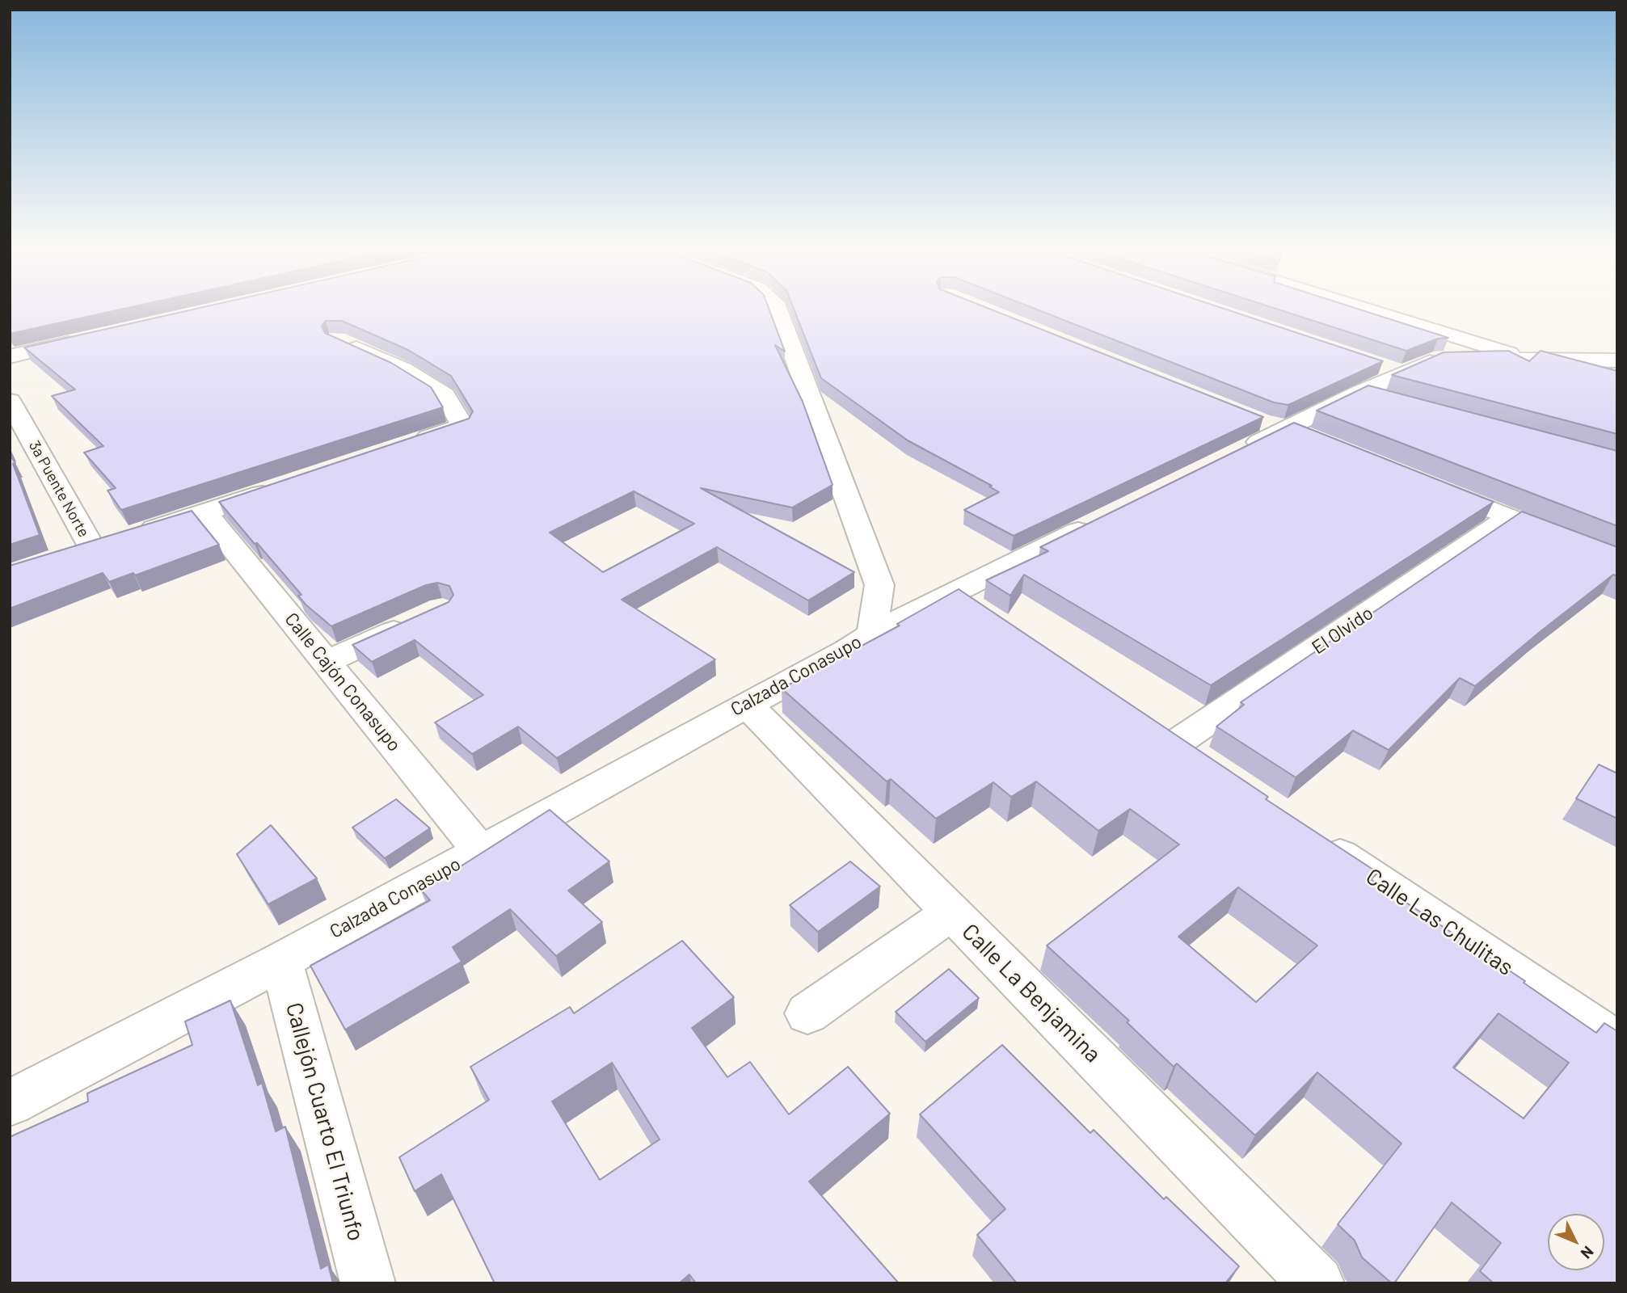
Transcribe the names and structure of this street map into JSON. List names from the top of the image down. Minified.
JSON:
{"streets":{"street":["3a Puente Norte","El Olvido","Calzada Conasupo","Calle Cajón Conasupo","Calle Las Chulitas","Calle La Benjamina","Callejón Cuarto El Triunfo"]},"crossings":[["3a Puente Norte","Calle Cajón Conasupo"],["Calzada Conasupo","Calle Cajón Conasupo"],["Calzada Conasupo","Calle La Benjamina"],["Calzada Conasupo","Callejón Cuarto El Triunfo"]],"north":"bottom right"}
